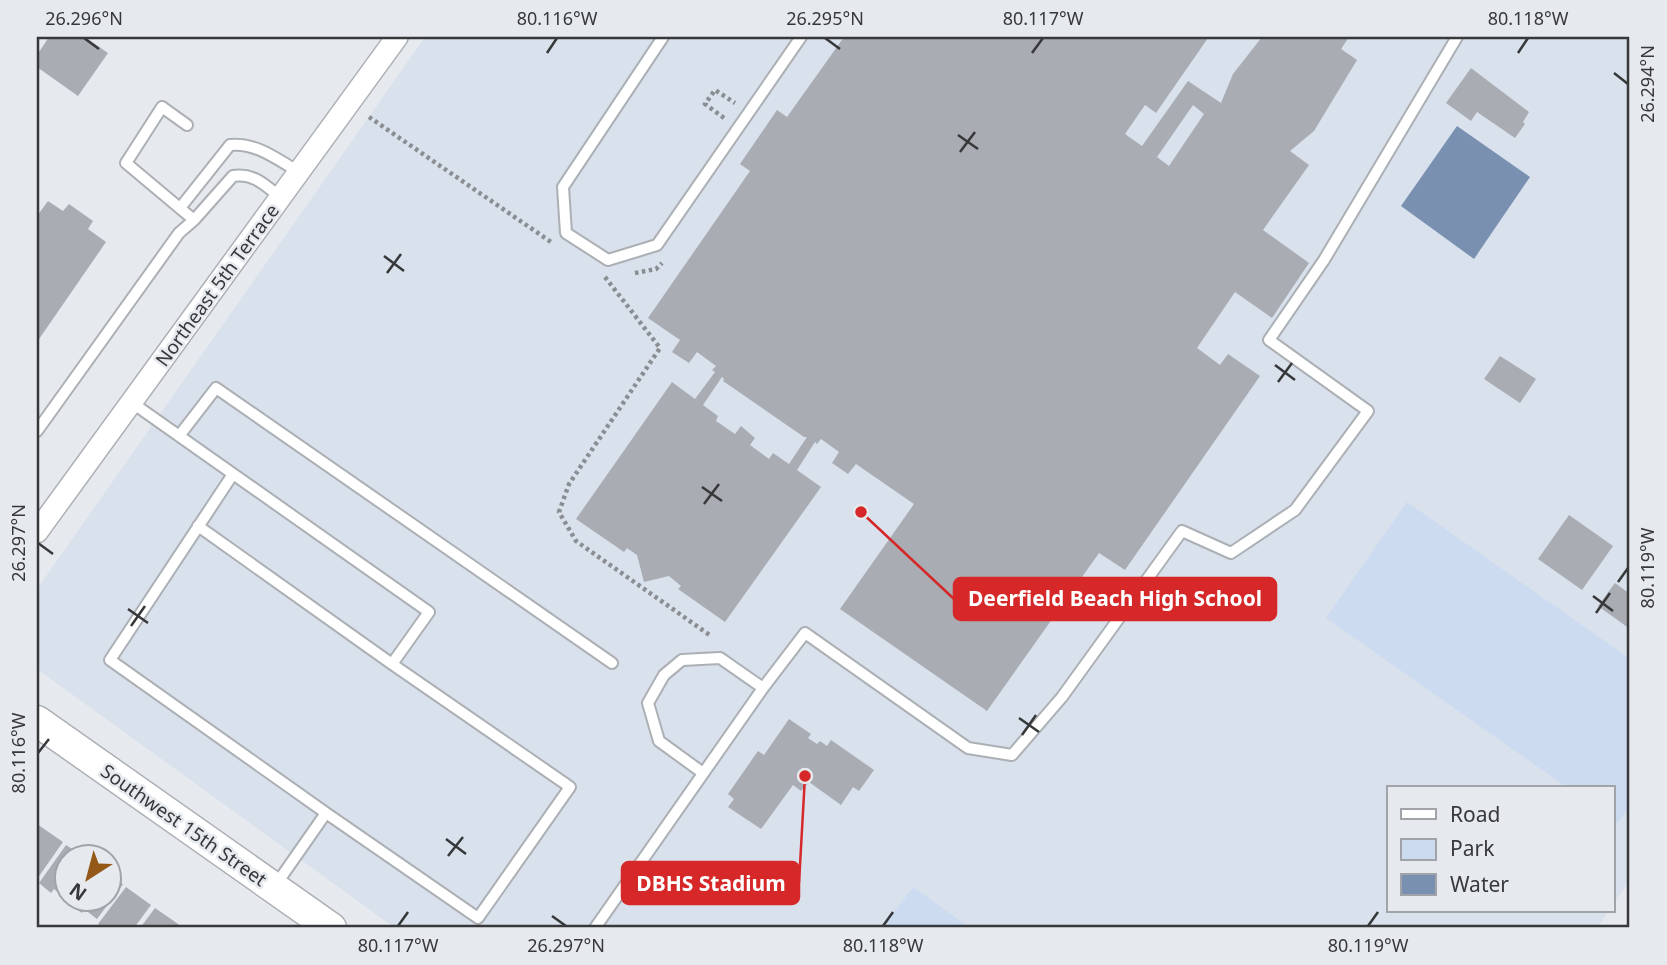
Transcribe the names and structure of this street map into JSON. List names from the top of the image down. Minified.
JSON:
{"streets":{"street":["Northeast 5th Terrace","Southwest 15th Street"]},"places":["Deerfield Beach High School","DBHS Stadium"],"legend":["Road","Park","Water"],"north":"bottom left","coordinates":["26.296°N","80.116°W","26.295°N","80.117°W","80.118°W","26.294°N","26.297°N","80.119°W"]}
